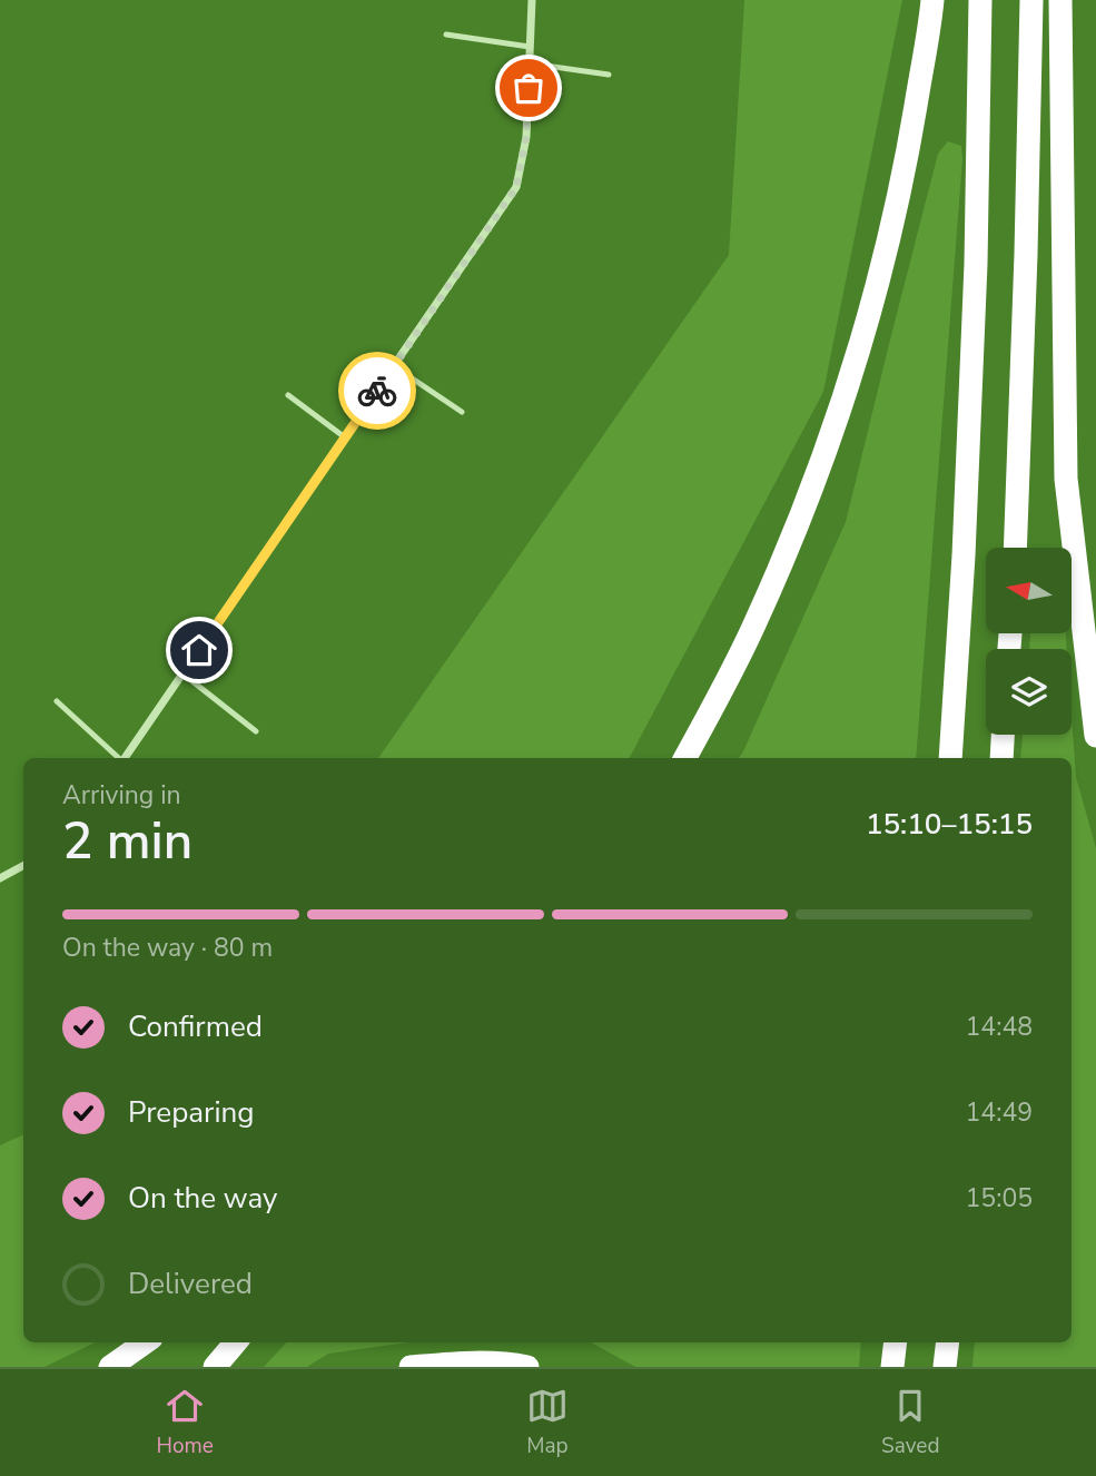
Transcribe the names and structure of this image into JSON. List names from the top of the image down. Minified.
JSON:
{"north":"left","page":{"heading":["2 min","Arriving in","15:10–15:15"],"bar":"On the way · 80 m","list":[["Confirmed","14:48"],["Preparing","14:49"],["On the way","15:05"],"Delivered"],"tabs":["Home","Map","Saved"]}}
